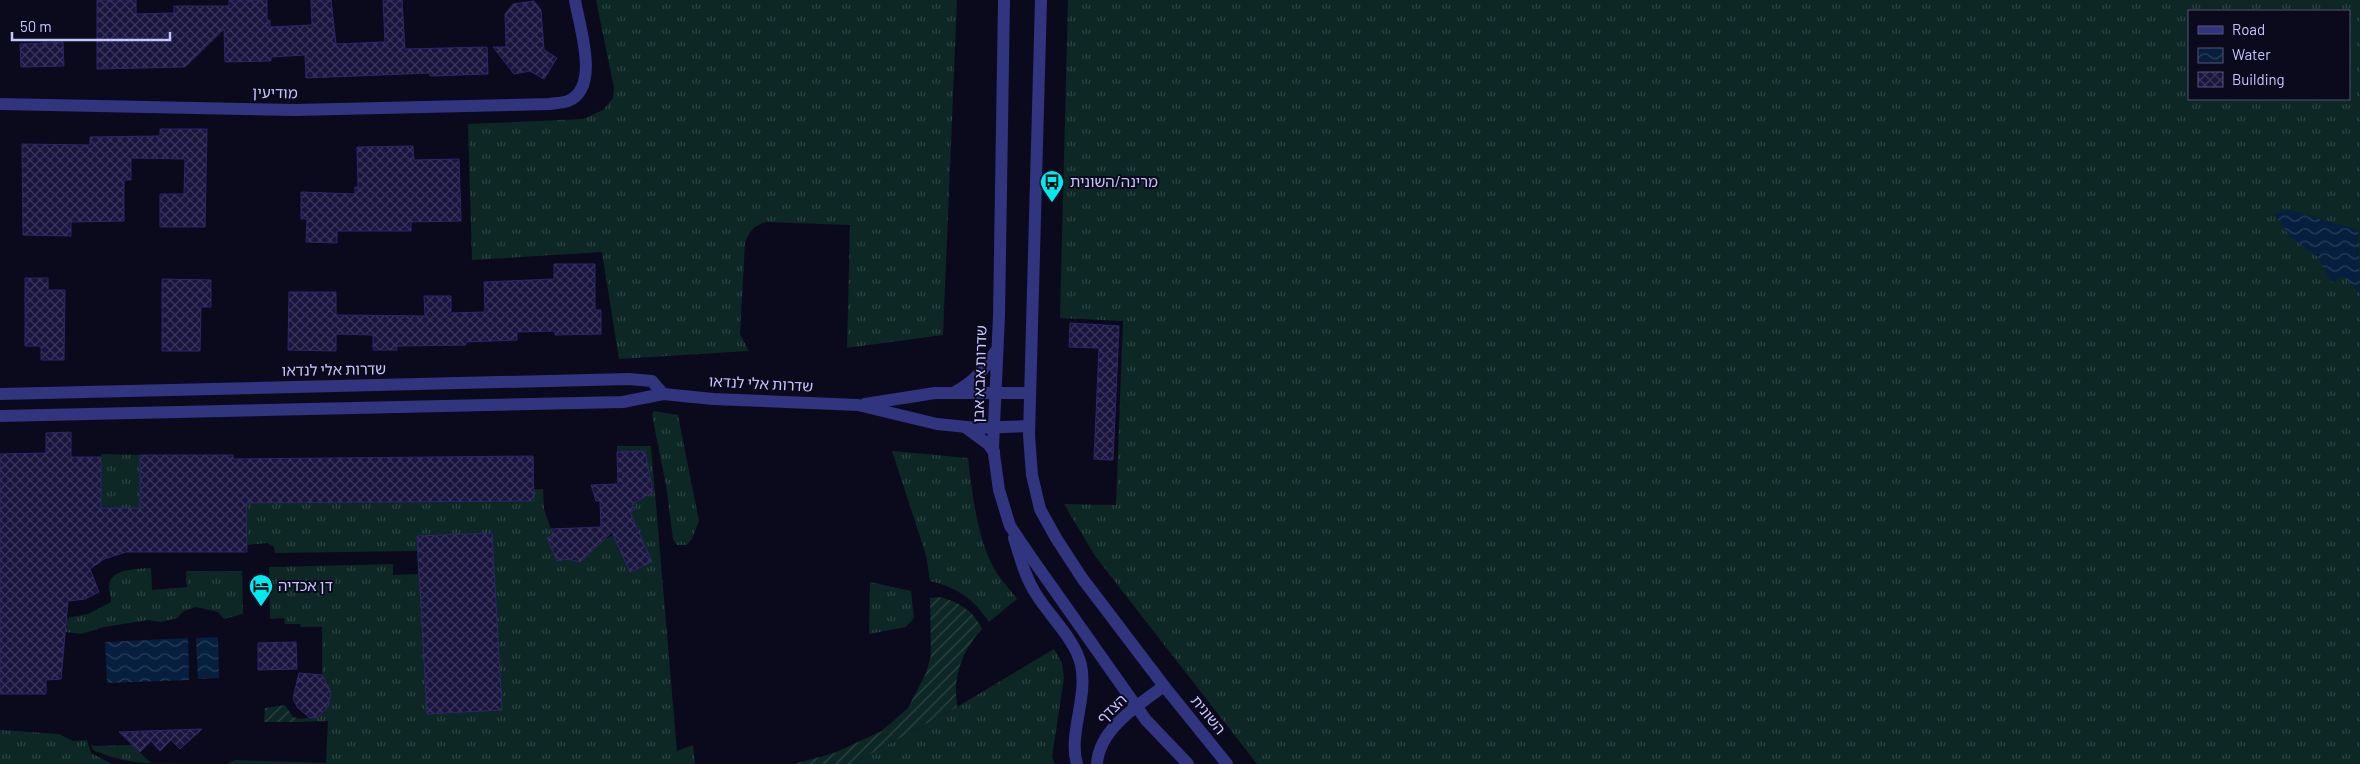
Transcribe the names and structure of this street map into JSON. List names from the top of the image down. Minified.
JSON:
{"streets":{"street":["מודיעין","שדרות אלי לנדאו","שדרות אבא אבן","הצדף","השונית"]},"crossings":[["שדרות אלי לנדאו","שדרות אבא אבן"],["שדרות אבא אבן","הצדף"],["הצדף","השונית"]],"places":{"bus stop":["מרינה/השונית"],"hotel":["דן אכדיה"]},"legend":["Road","Water","Building"],"scale_bar":"50 m"}
